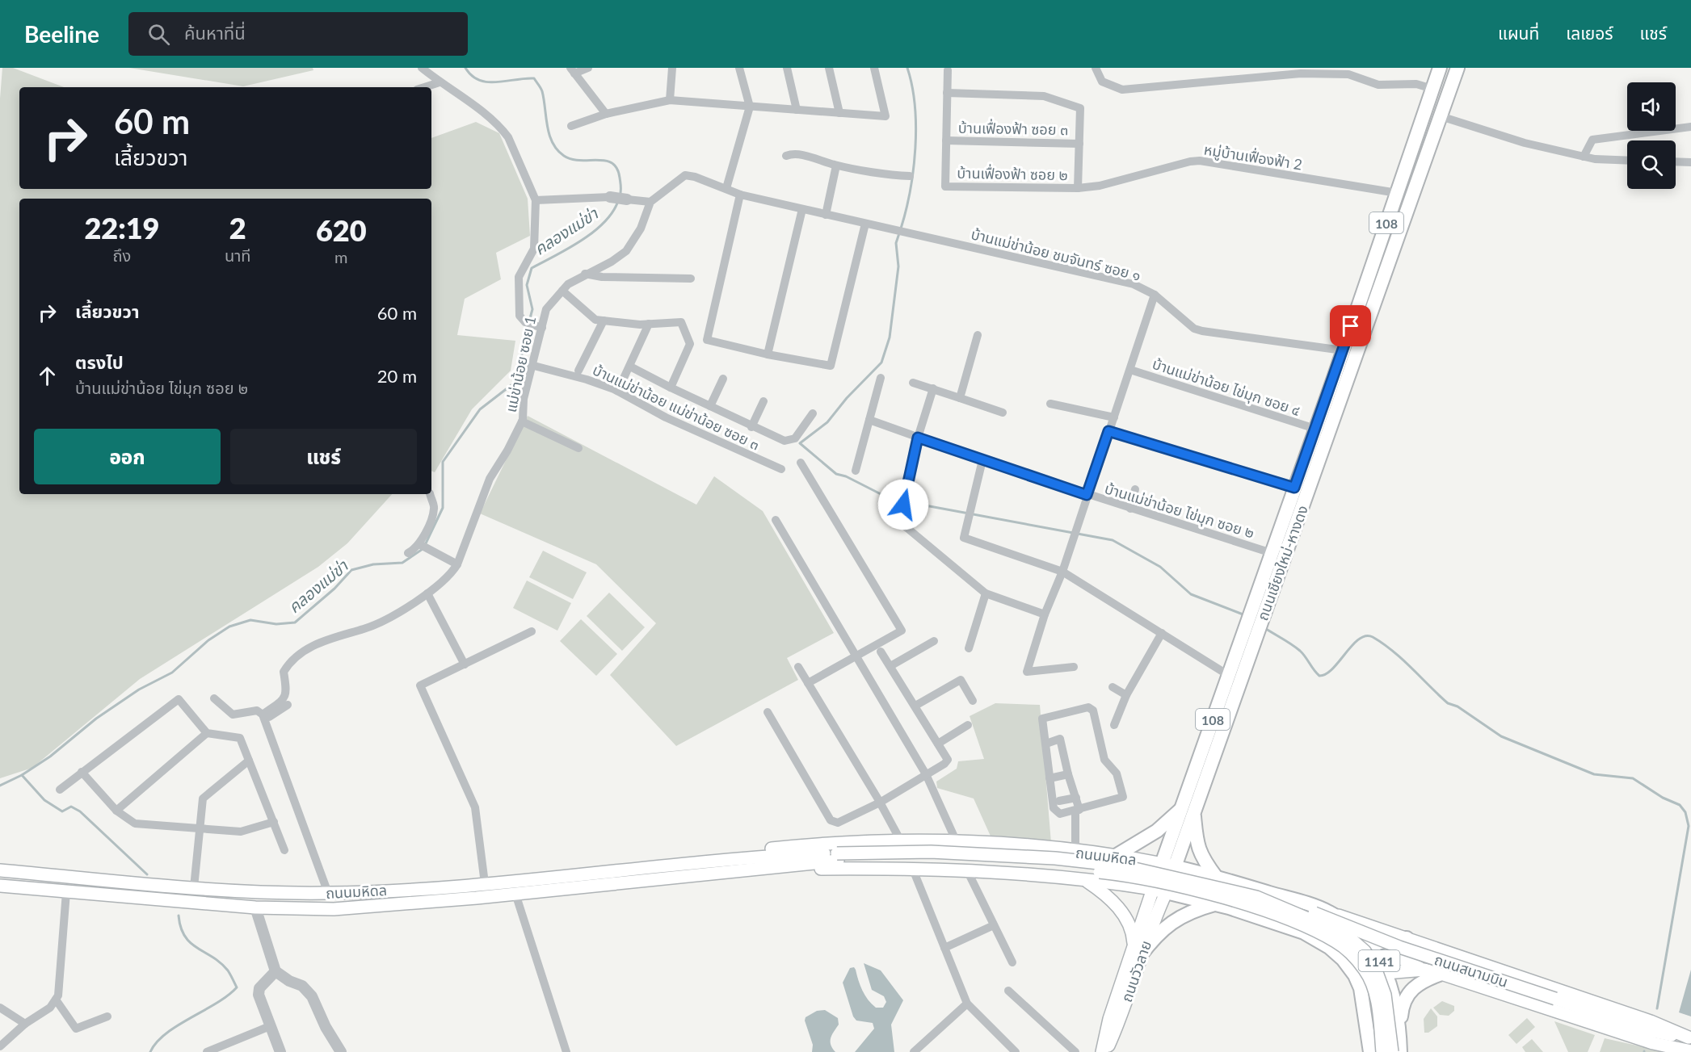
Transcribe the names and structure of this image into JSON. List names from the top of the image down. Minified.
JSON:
{"streets":{"main road":["108","ถนนเชียงใหม่-หางดง","ถนนมหิดล","1141","ถนนสนามบิน","ถนนวัวลาย"],"street":["บ้านเฟื่องฟ้า ซอย ๓","หมู่บ้านเฟื่องฟ้า 2","บ้านเฟื่องฟ้า ซอย ๒","บ้านแม่ข่าน้อย ชมจันทร์ ซอย ๑","แม่ข่าน้อย ซอย 1","บ้านแม่ข่าน้อย ไข่มุก ซอย ๔","บ้านแม่ข่าน้อย แม่ข่าน้อย ซอย ๓","บ้านแม่ข่าน้อย ไข่มุก ซอย ๒"]},"crossings":[["บ้านเฟื่องฟ้า ซอย ๓","บ้านเฟื่องฟ้า ซอย ๒"],["หมู่บ้านเฟื่องฟ้า 2","บ้านเฟื่องฟ้า ซอย ๒"],["หมู่บ้านเฟื่องฟ้า 2","ถนนเชียงใหม่-หางดง"],["108","ถนนเชียงใหม่-หางดง"],["108","ถนนมหิดล"],["108","ถนนวัวลาย"],["บ้านแม่ข่าน้อย ชมจันทร์ ซอย ๑","ถนนเชียงใหม่-หางดง"],["แม่ข่าน้อย ซอย 1","บ้านแม่ข่าน้อย แม่ข่าน้อย ซอย ๓"],["บ้านแม่ข่าน้อย ไข่มุก ซอย ๔","ถนนเชียงใหม่-หางดง"],["บ้านแม่ข่าน้อย ไข่มุก ซอย ๒","ถนนเชียงใหม่-หางดง"],["ถนนเชียงใหม่-หางดง","ถนนมหิดล"],["ถนนมหิดล","ถนนสนามบิน"],["ถนนมหิดล","ถนนวัวลาย"]],"water":["คลองแม่ข่า"],"page":{"header":"Beeline","search":"ค้นหาที่นี่","nav":["แผนที่","เลเยอร์","แชร์"],"turn":["60 m","เลี้ยวขวา"],"eta":["22:19","ถึง","2","นาที","620","m"],"list":[{"name":"เลี้ยวขวา","value":"60 m"},{"name":"ตรงไป","note":"บ้านแม่ข่าน้อย ไข่มุก ซอย ๒","value":"20 m"}],"buttons":["ออก","แชร์"]}}
